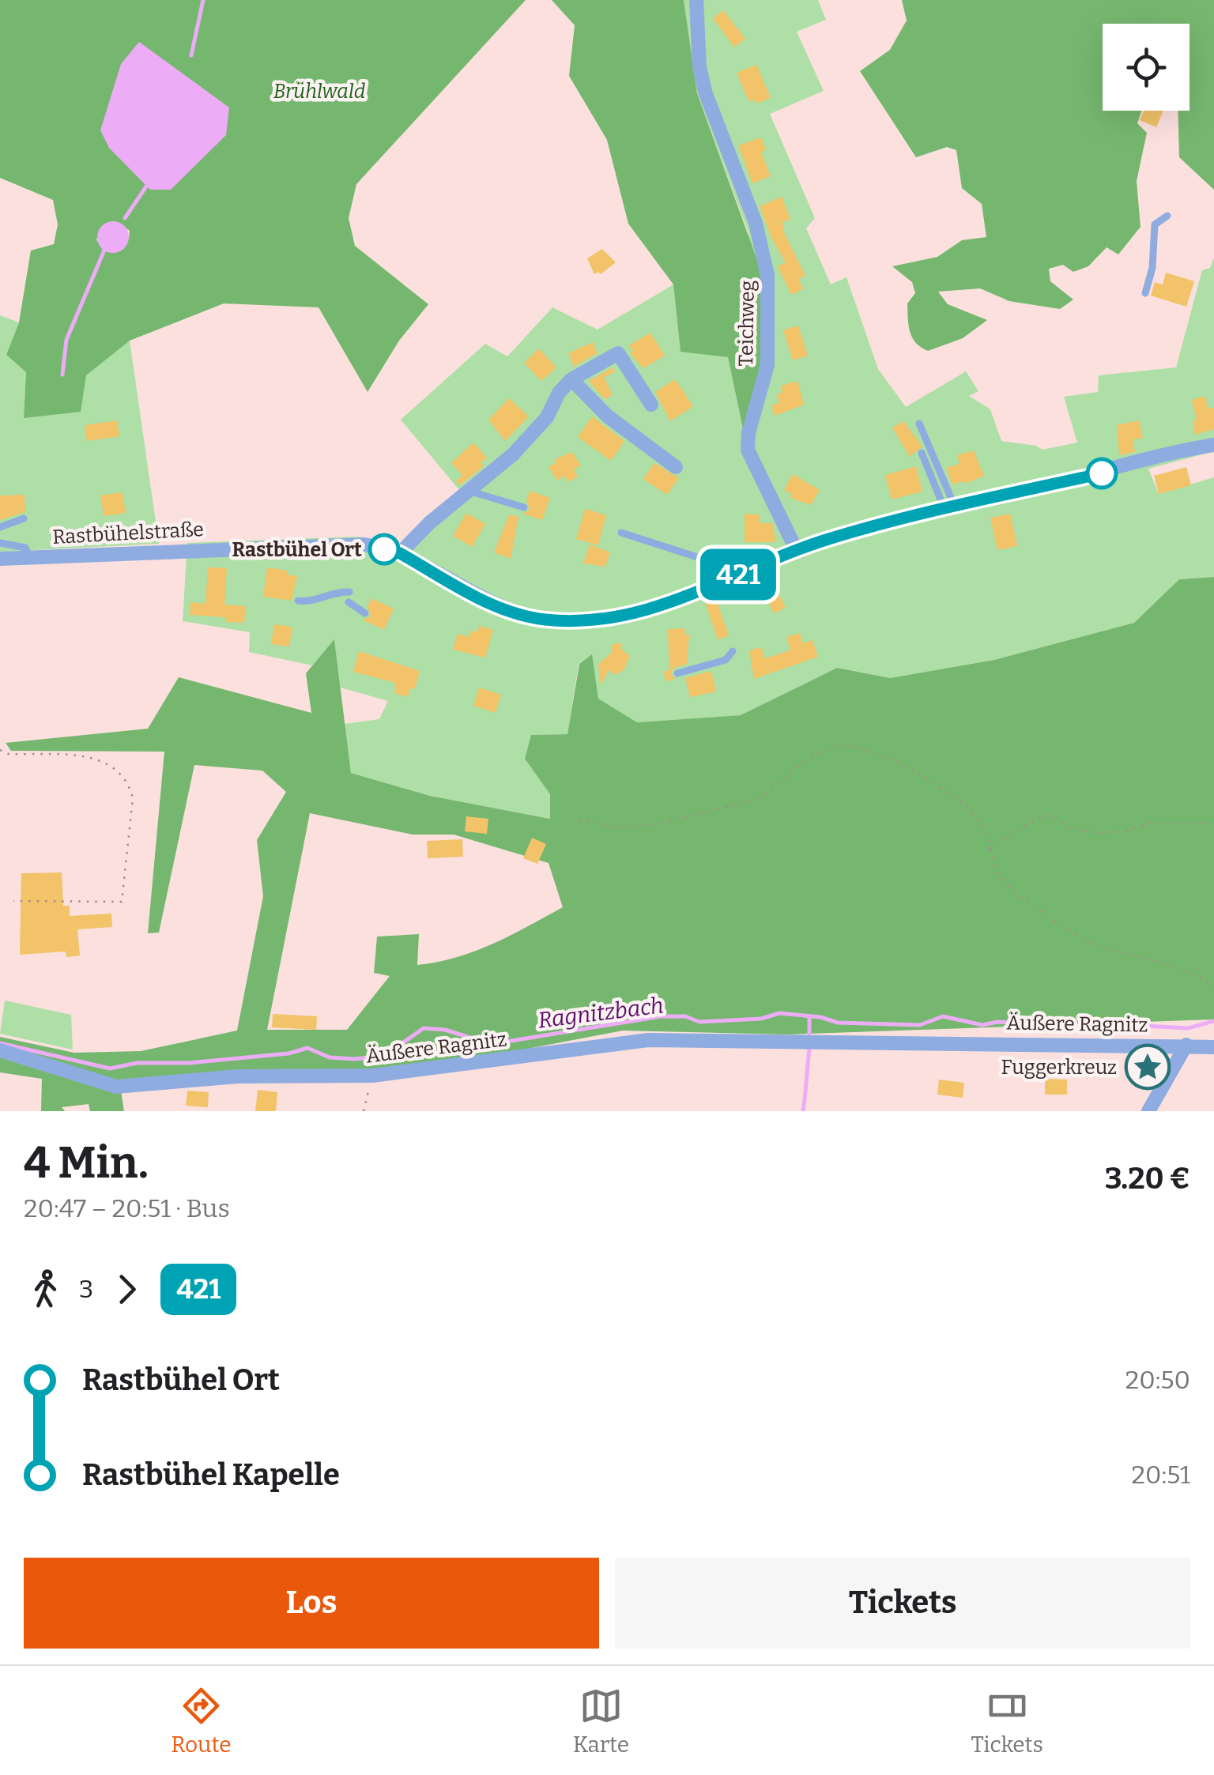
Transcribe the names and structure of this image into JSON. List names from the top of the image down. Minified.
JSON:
{"streets":{"street":["Teichweg","Rastbühelstraße","Äußere Ragnitz"]},"crossings":[["Teichweg","Rastbühelstraße"]],"water":["Ragnitzbach"],"parks":["Brühlwald"],"places":{"other":["Rastbühel Ort"],"place":["Fuggerkreuz"]},"lines":["bus line 421"],"page":{"on_map":"421","heading":["4 Min.","20:47 – 20:51 · Bus","3.20 €"],"legs":["3","421"],"list":[{"name":"Rastbühel Ort","value":"20:50"},{"name":"Rastbühel Kapelle","value":"20:51"}],"buttons":["Los","Tickets"],"tabs":["Route","Karte","Tickets"]}}
